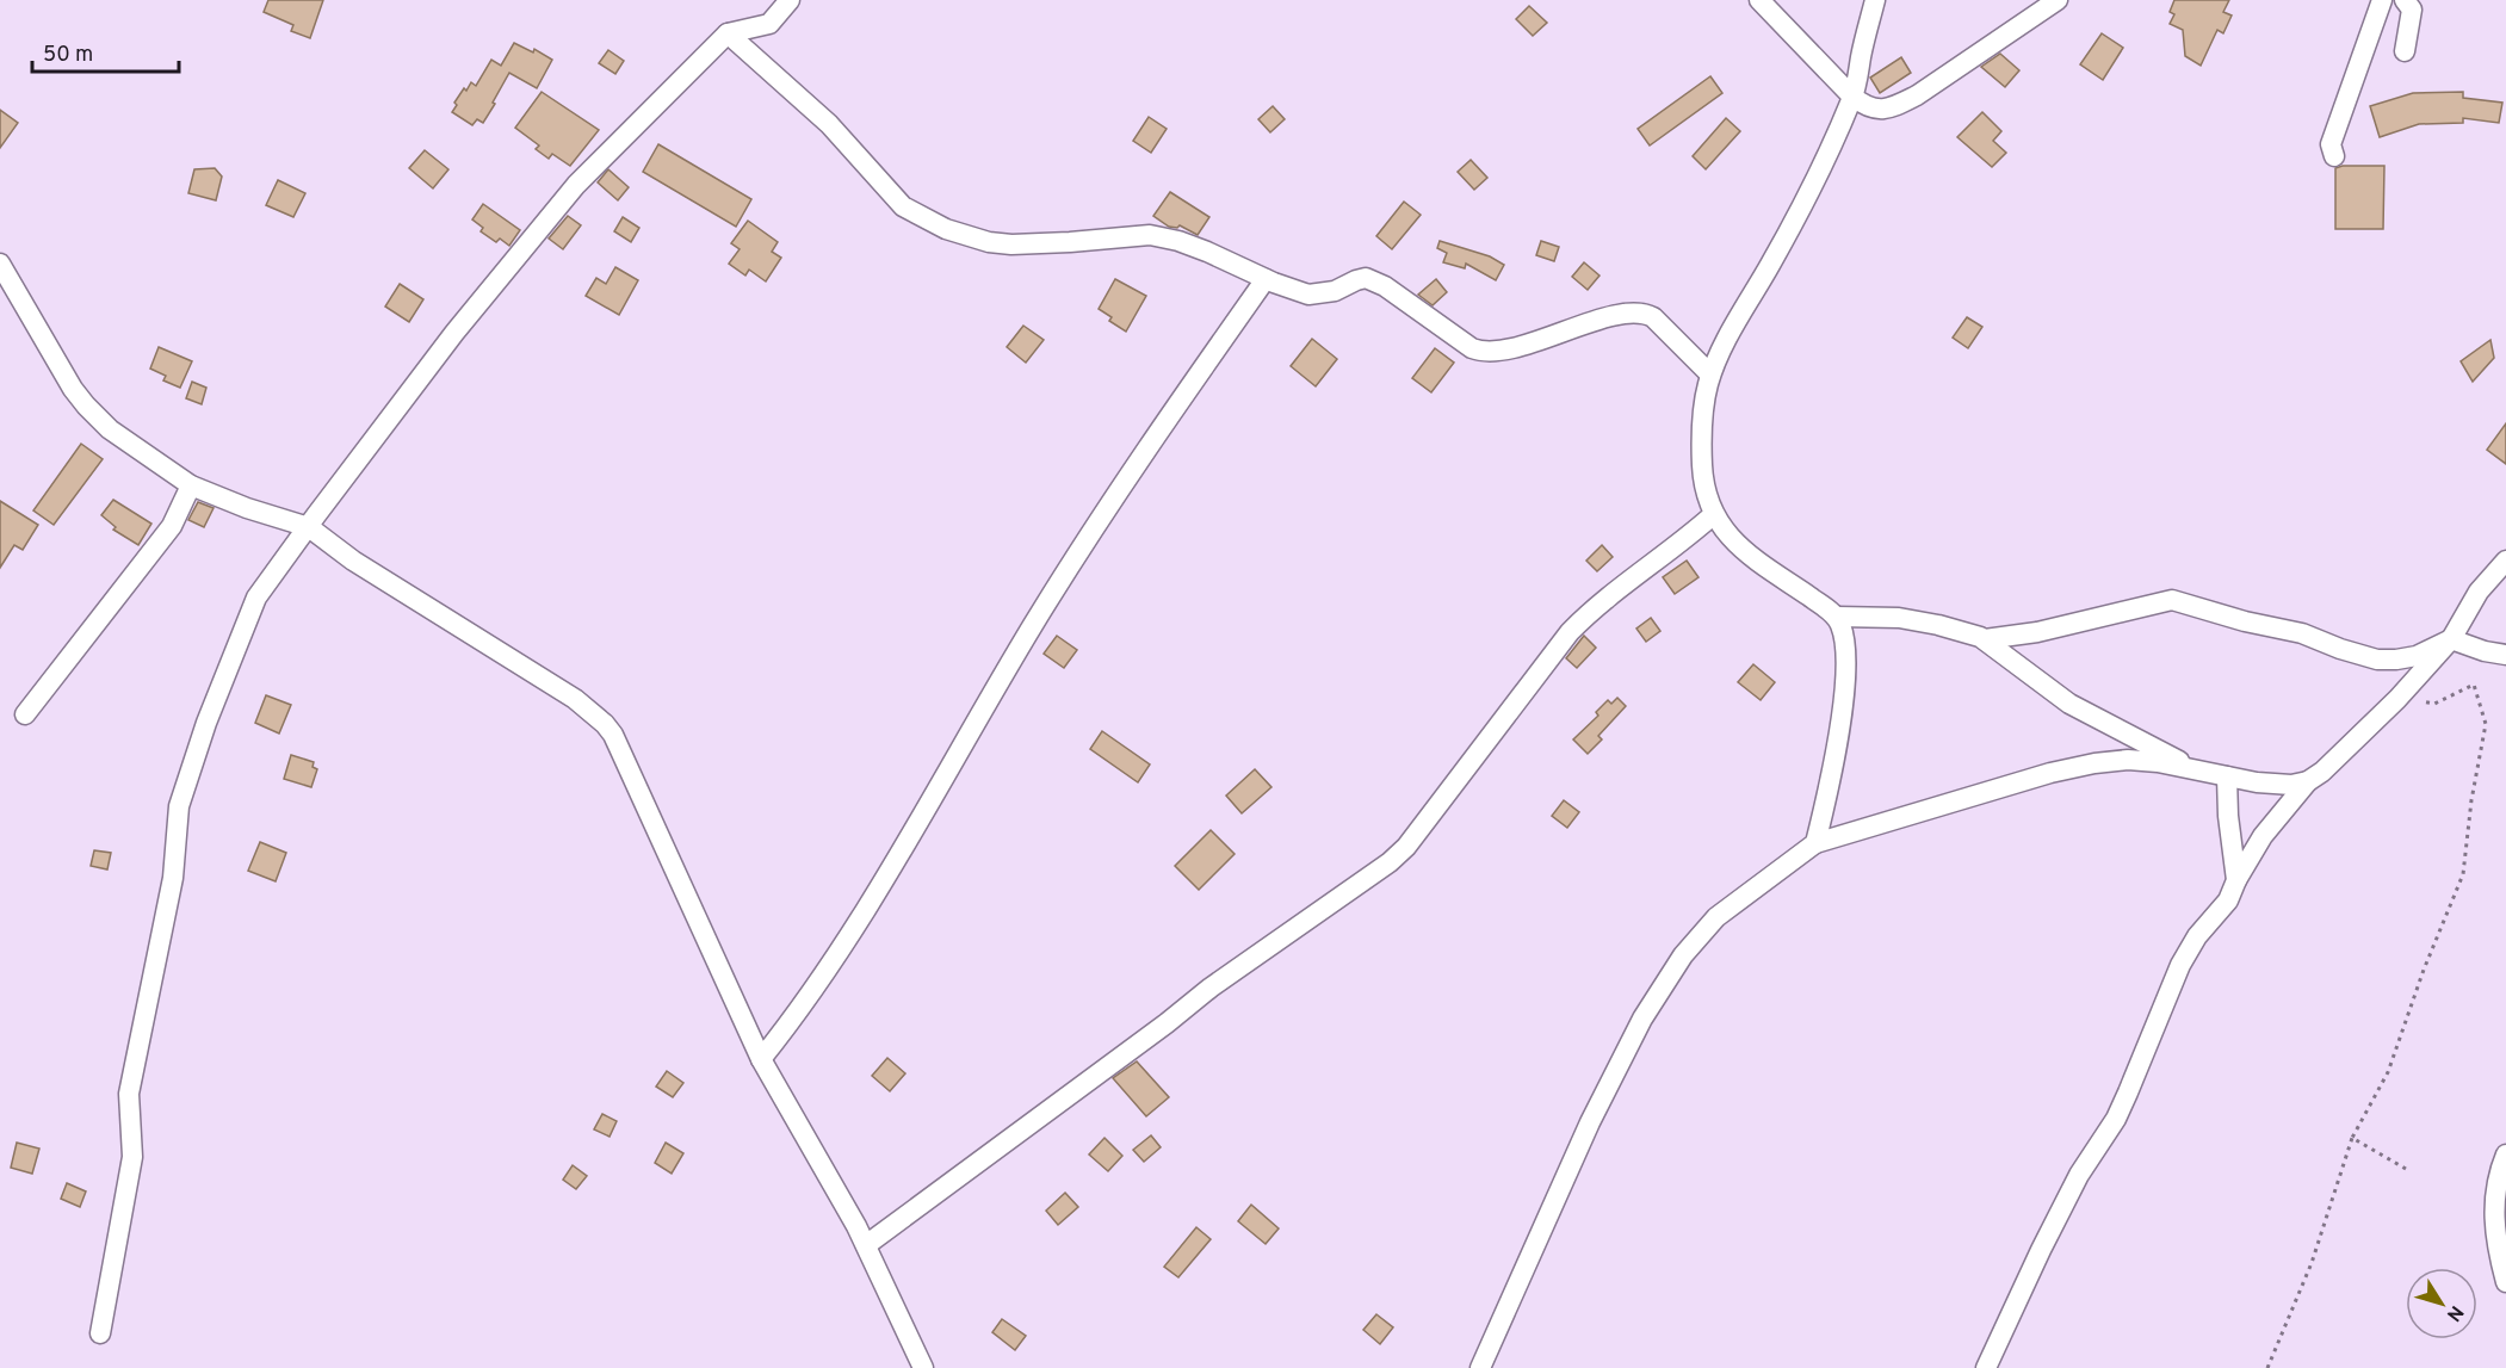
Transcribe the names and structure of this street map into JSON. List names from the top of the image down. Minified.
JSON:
{"scale_bar":"50 m","north":"bottom right"}
